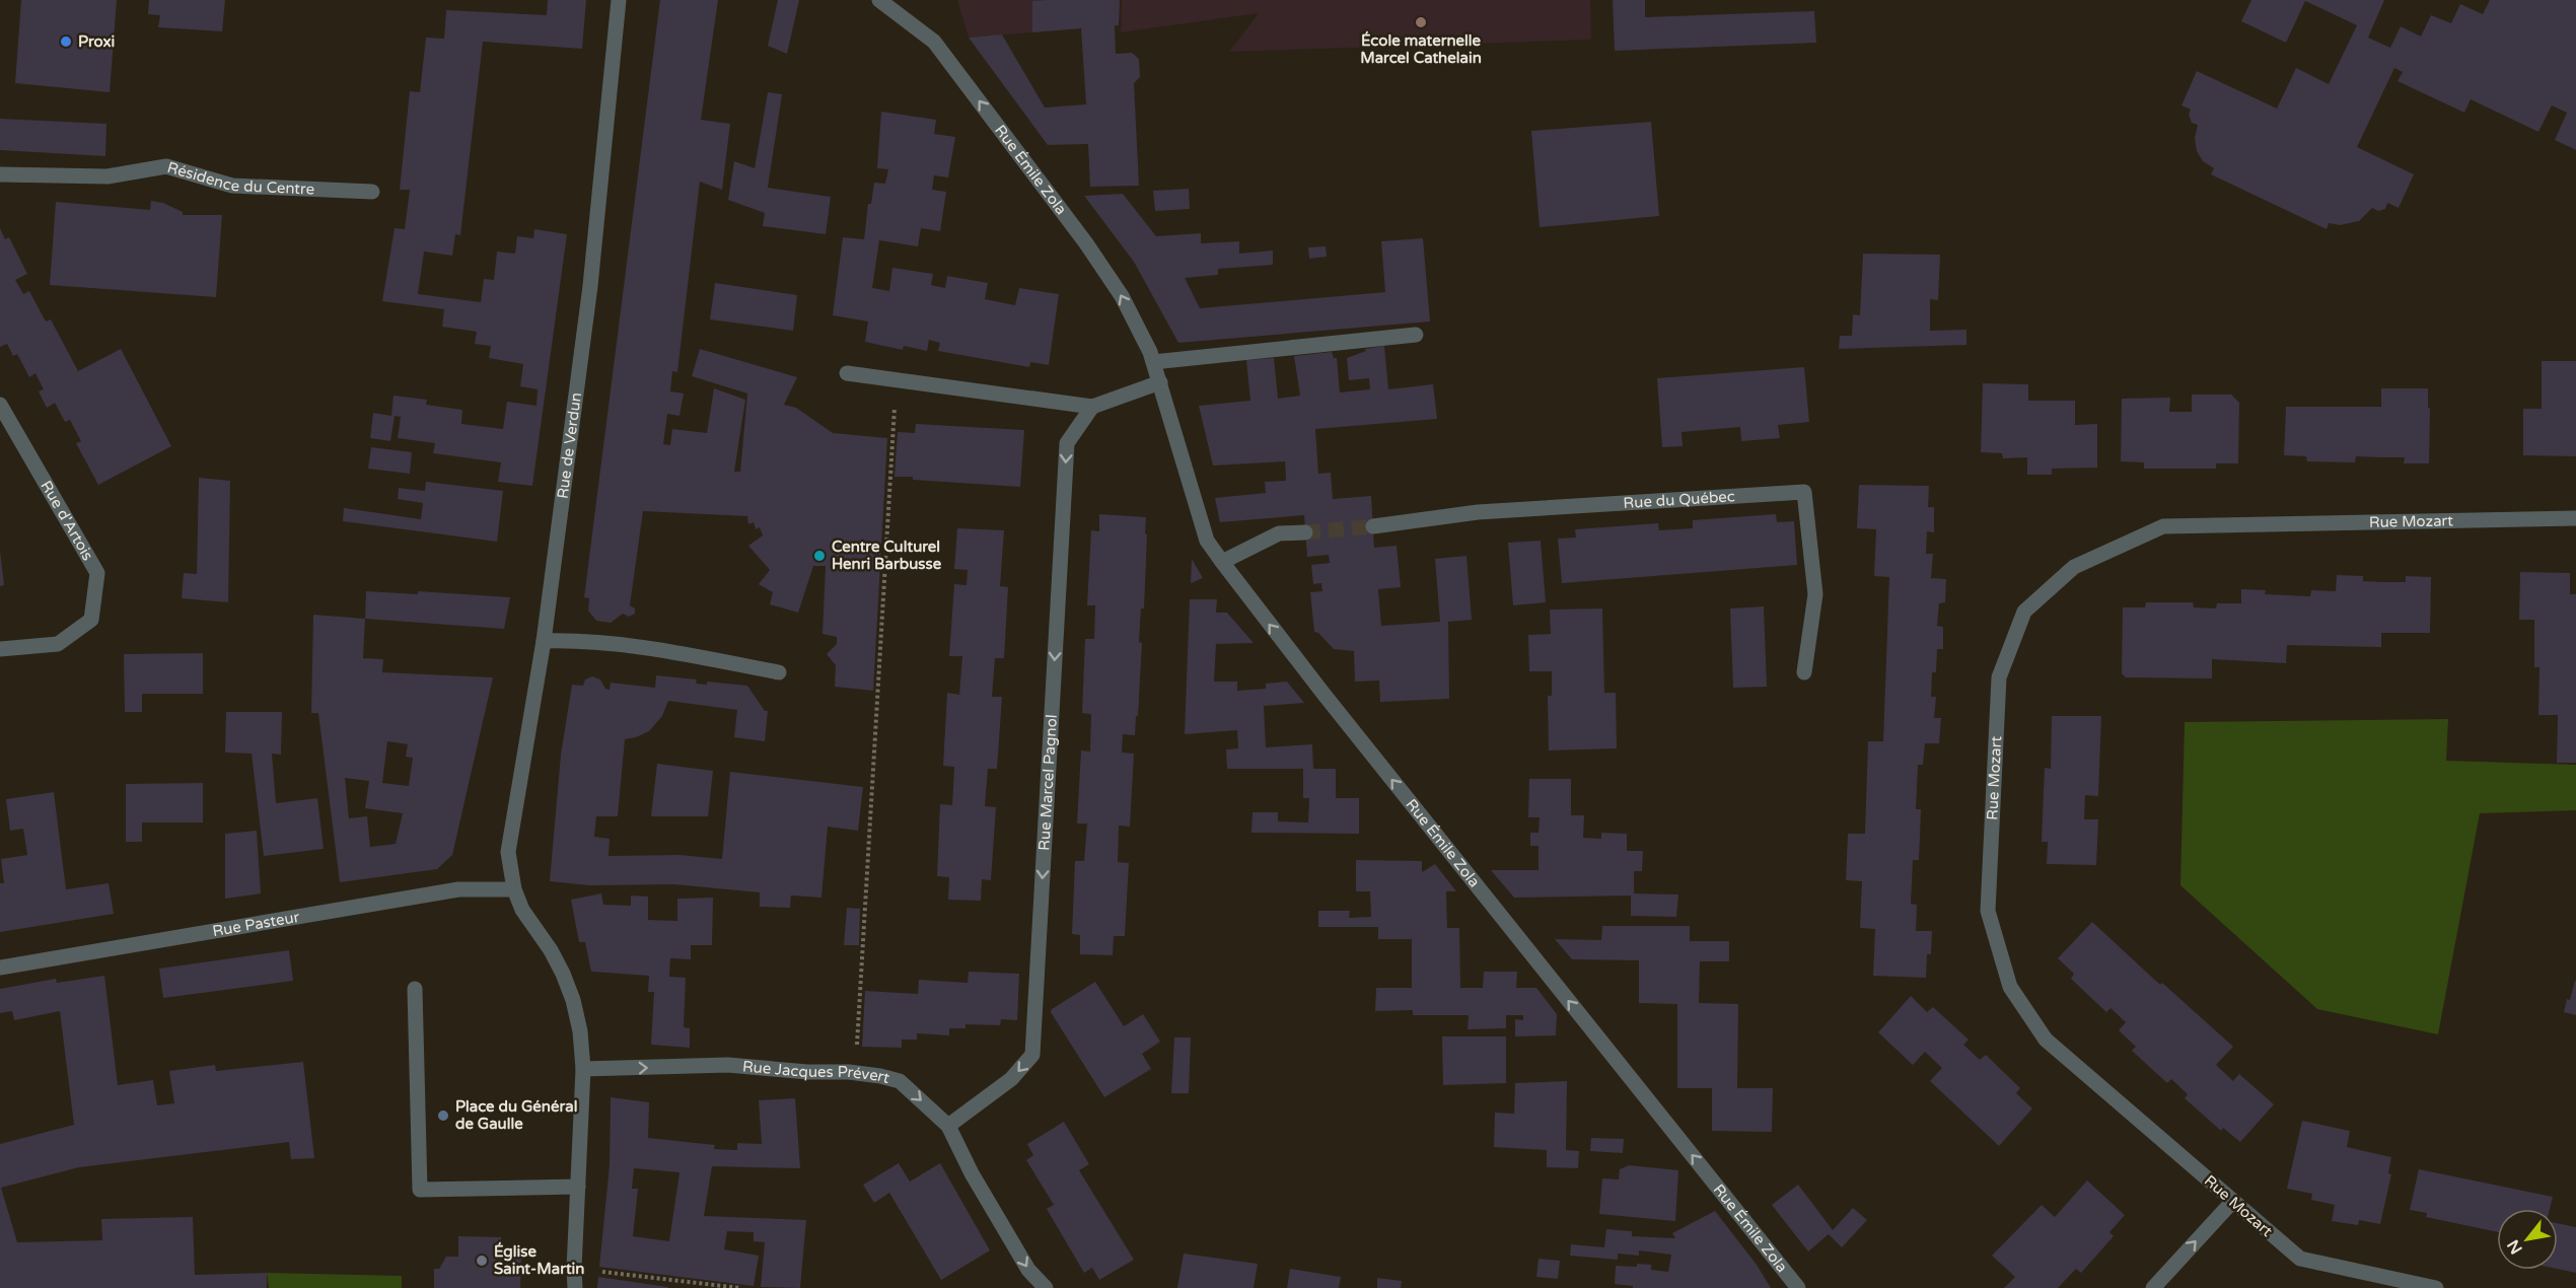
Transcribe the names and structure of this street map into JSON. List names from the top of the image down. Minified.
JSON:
{"streets":{"street":["Rue Émile Zola","Résidence du Centre","Rue de Verdun","Rue du Québec","Rue d'Artois","Rue Mozart","Rue Marcel Pagnol","Rue Pasteur","Rue Jacques Prévert"]},"crossings":[["Rue de Verdun","Rue Pasteur"],["Rue de Verdun","Rue Jacques Prévert"],["Rue Marcel Pagnol","Rue Jacques Prévert"]],"one_way":["Rue Émile Zola","Rue Marcel Pagnol","Rue Jacques Prévert"],"places":["École maternelle Marcel Cathelain","Proxi","Centre Culturel Henri Barbusse","Place du Général de Gaulle","Église Saint-Martin"],"north":"bottom left"}
